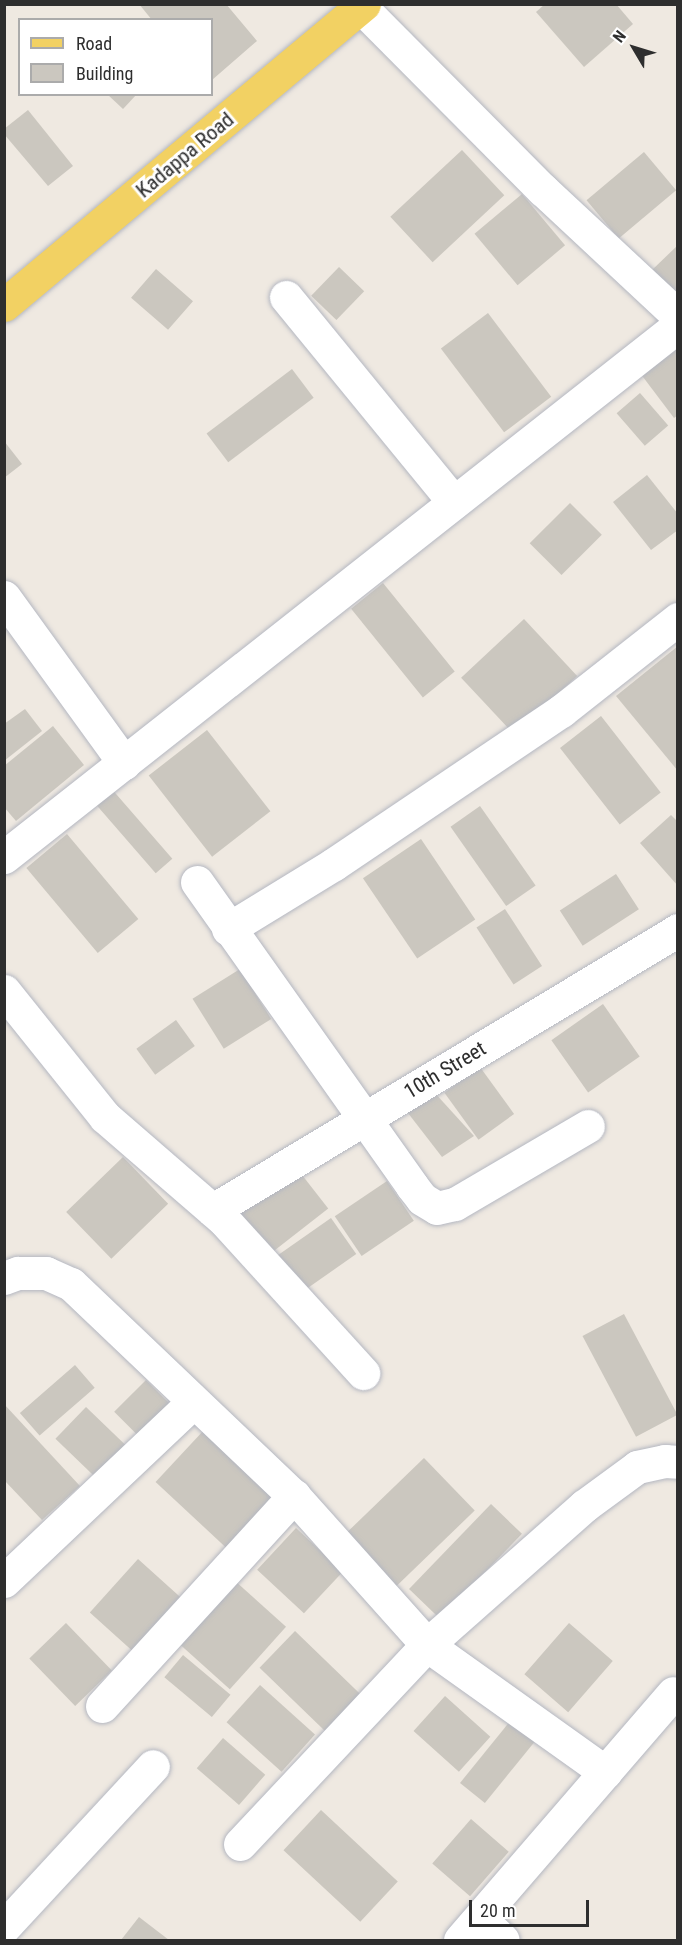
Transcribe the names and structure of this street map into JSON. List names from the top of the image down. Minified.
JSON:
{"streets":{"main road":["Kadappa Road"],"street":["10th Street"]},"legend":["Road","Building"],"scale_bar":"20 m","north":"top left"}
